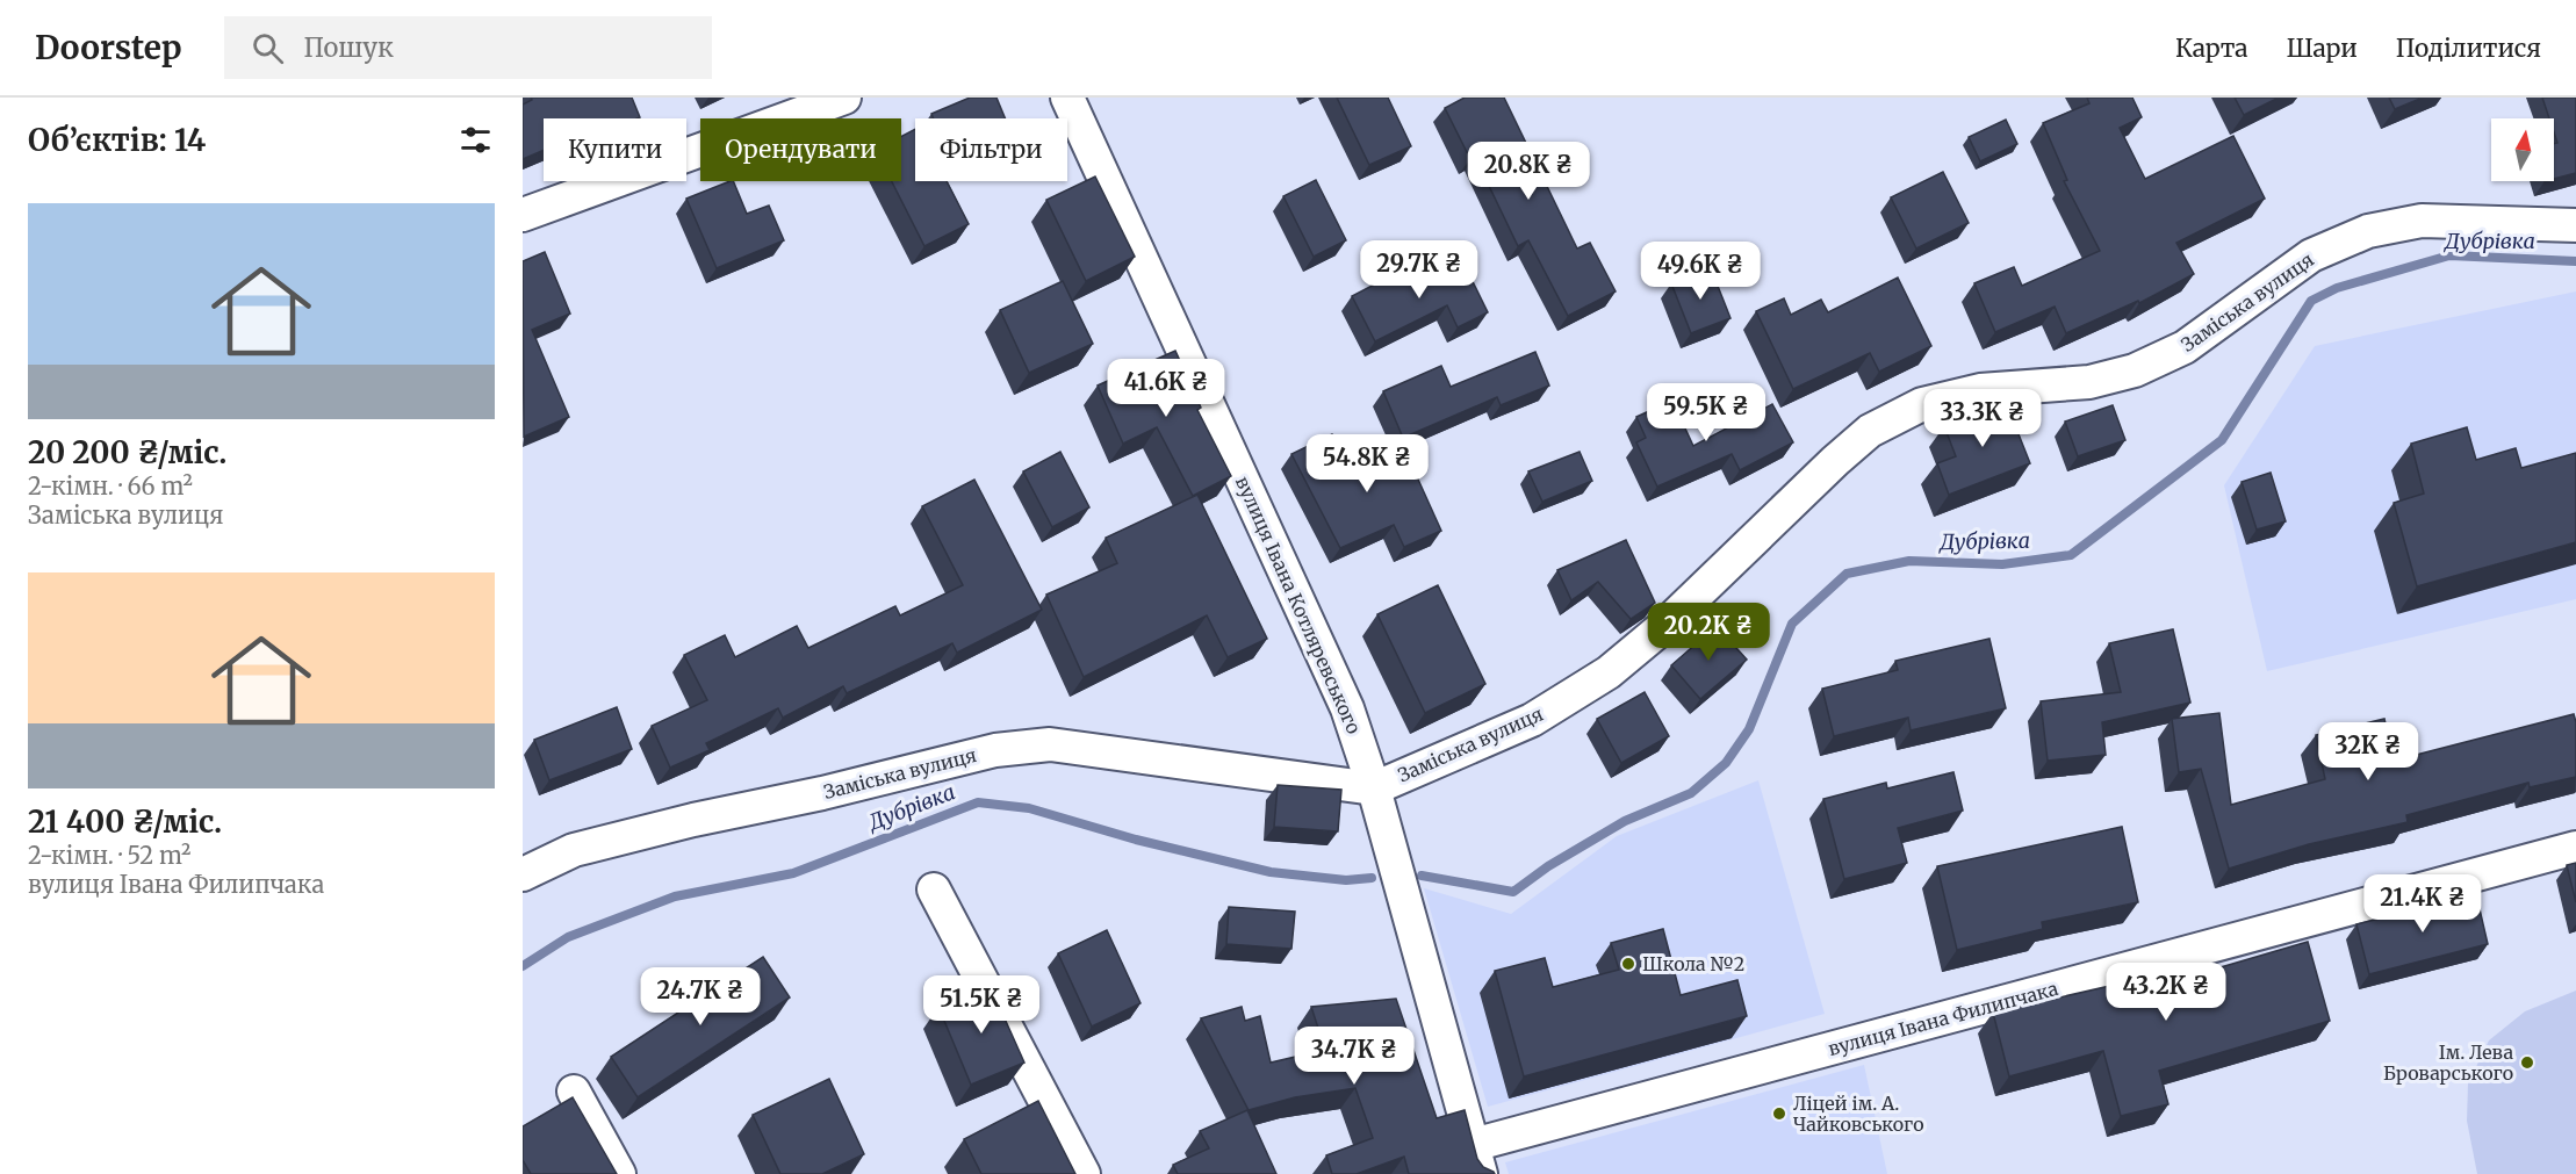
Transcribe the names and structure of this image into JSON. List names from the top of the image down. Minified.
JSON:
{"streets":{"street":["Заміська вулиця","вулиця Івана Котляревського","вулиця Івана Филипчака"]},"crossings":[["Заміська вулиця","вулиця Івана Котляревського"],["вулиця Івана Котляревського","вулиця Івана Филипчака"]],"water":["Дубрівка"],"places":["Школа №2","Ім. Лева Броварського","Ліцей ім. А. Чайковського"],"north":"top","page":{"header":"Doorstep","search":"Пошук","nav":["Карта","Шари","Поділитися"],"heading":"Об’єктів: 14","chip":["Купити","Орендувати","Фільтри"],"price":["20.8K ₴","29.7K ₴","49.6K ₴","41.6K ₴","59.5K ₴","33.3K ₴","54.8K ₴","20.2K ₴","32K ₴","21.4K ₴","43.2K ₴","24.7K ₴","51.5K ₴","34.7K ₴"],"list":[{"name":"20 200 ₴/міс.","note":"2-кімн. · 66 m² · Заміська вулиця"},{"name":"21 400 ₴/міс.","note":"2-кімн. · 52 m² · вулиця Івана Филипчака"}]}}
